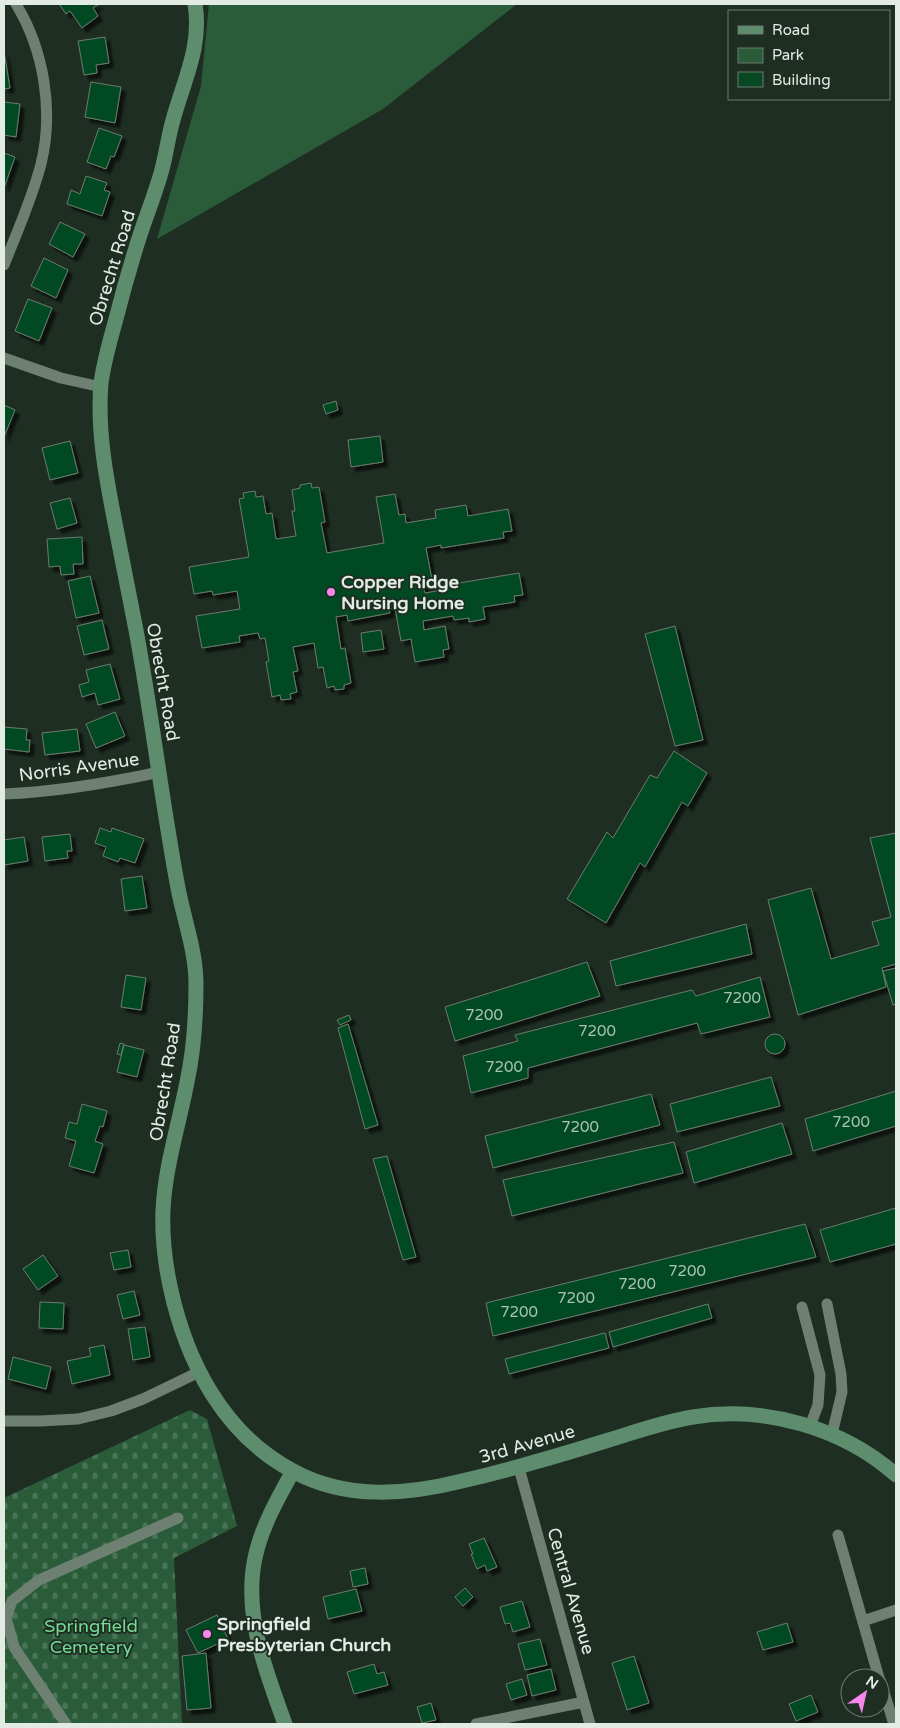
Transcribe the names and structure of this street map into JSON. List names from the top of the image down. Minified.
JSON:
{"streets":{"street":["Obrecht Road","Norris Avenue","3rd Avenue","Central Avenue"]},"crossings":[["Obrecht Road","Norris Avenue"],["Obrecht Road","3rd Avenue"],["3rd Avenue","Central Avenue"]],"parks":["Springfield Cemetery"],"places":["Copper Ridge Nursing Home","Springfield Presbyterian Church"],"house_numbers":["7200","7200","7200","7200","7200","7200","7200","7200","7200","7200"],"legend":["Road","Park","Building"],"north":"top right"}
